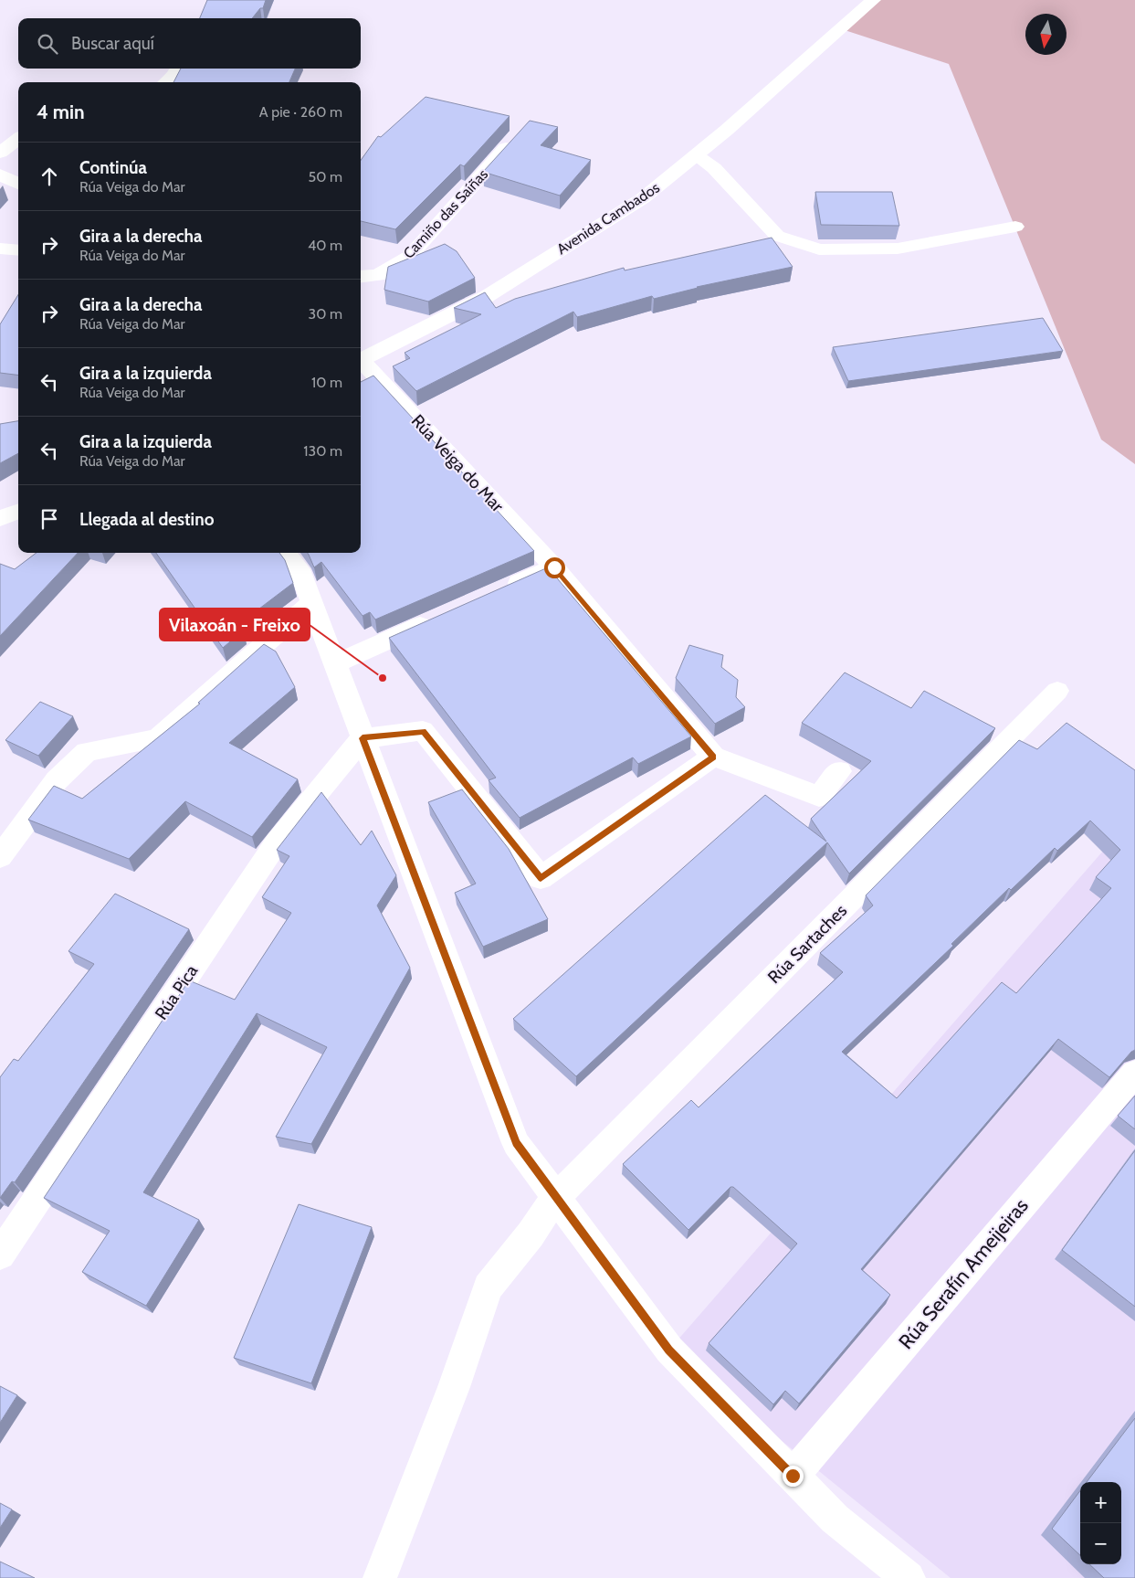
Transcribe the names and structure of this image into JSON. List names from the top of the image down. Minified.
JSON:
{"streets":{"street":["Camiño das Saíñas","Avenida Cambados","Rúa Veiga do Mar","Rúa Sartaches","Rúa Pica","Rúa Serafín Ameijeiras"]},"places":["Vilaxoán - Freixo"],"north":"bottom","page":{"search":"Buscar aquí","heading":["4 min","A pie · 260 m"],"list":[["Continúa","Rúa Veiga do Mar","50 m"],["Gira a la derecha","Rúa Veiga do Mar","40 m"],["Gira a la derecha","Rúa Veiga do Mar","30 m"],["Gira a la izquierda","Rúa Veiga do Mar","10 m"],["Gira a la izquierda","Rúa Veiga do Mar","130 m"],"Llegada al destino"],"map_buttons":["+","−"]}}
